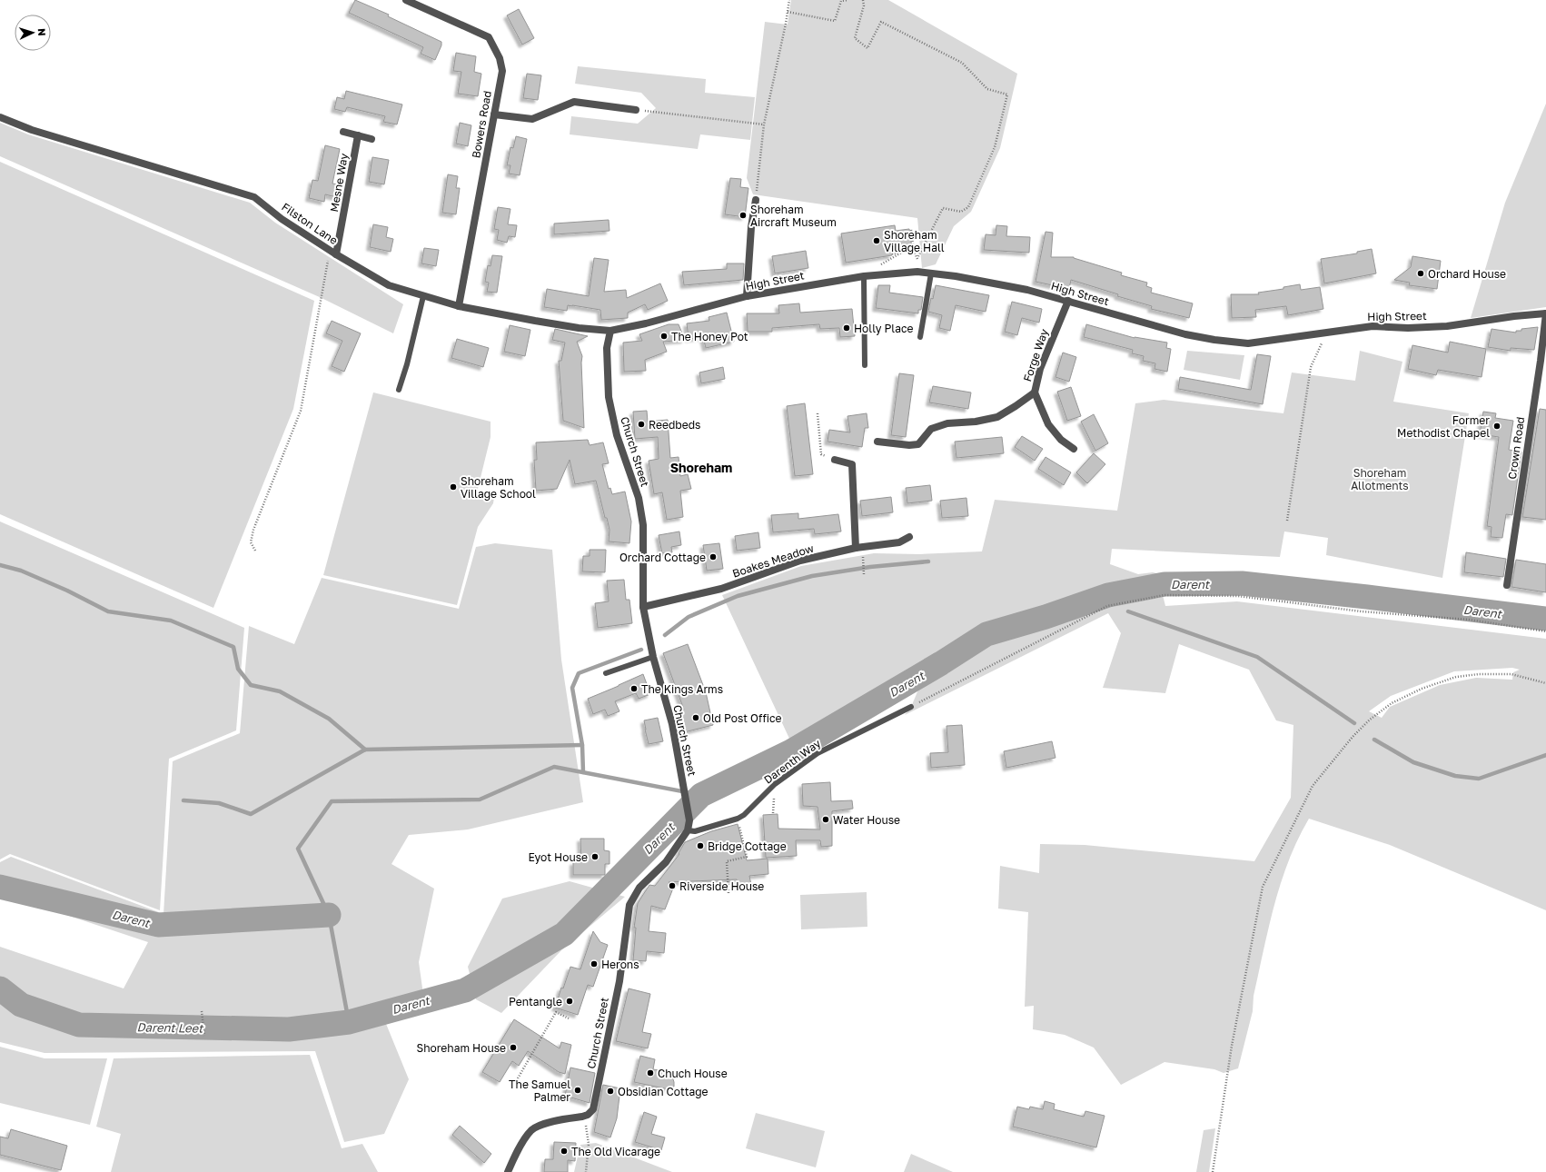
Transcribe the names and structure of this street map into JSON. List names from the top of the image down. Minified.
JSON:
{"streets":{"street":["Bowers Road","Mesne Way","Filston Lane","High Street","Forge Way","Crown Road","Church Street","Boakes Meadow"],"lane":["Darenth Way"]},"crossings":[["Bowers Road","Filston Lane"],["Mesne Way","Filston Lane"],["Filston Lane","High Street"],["Filston Lane","Church Street"],["High Street","Forge Way"],["High Street","Crown Road"],["High Street","Church Street"],["Church Street","Boakes Meadow"],["Church Street","Darenth Way"]],"districts":["Shoreham"],"water":["Darent","Darent Leet"],"parks":["Shoreham Allotments"],"places":["Shoreham Aircraft Museum","Shoreham Village Hall","Orchard House","Holly Place","The Honey Pot","Reedbeds","Former Methodist Chapel","Shoreham Village School","Orchard Cottage","The Kings Arms","Old Post Office","Water House","Bridge Cottage","Eyot House","Riverside House","Herons","Pentangle","Shoreham House","Chuch House","The Samuel Palmer","Obsidian Cottage","The Old Vicarage"],"north":"right"}
